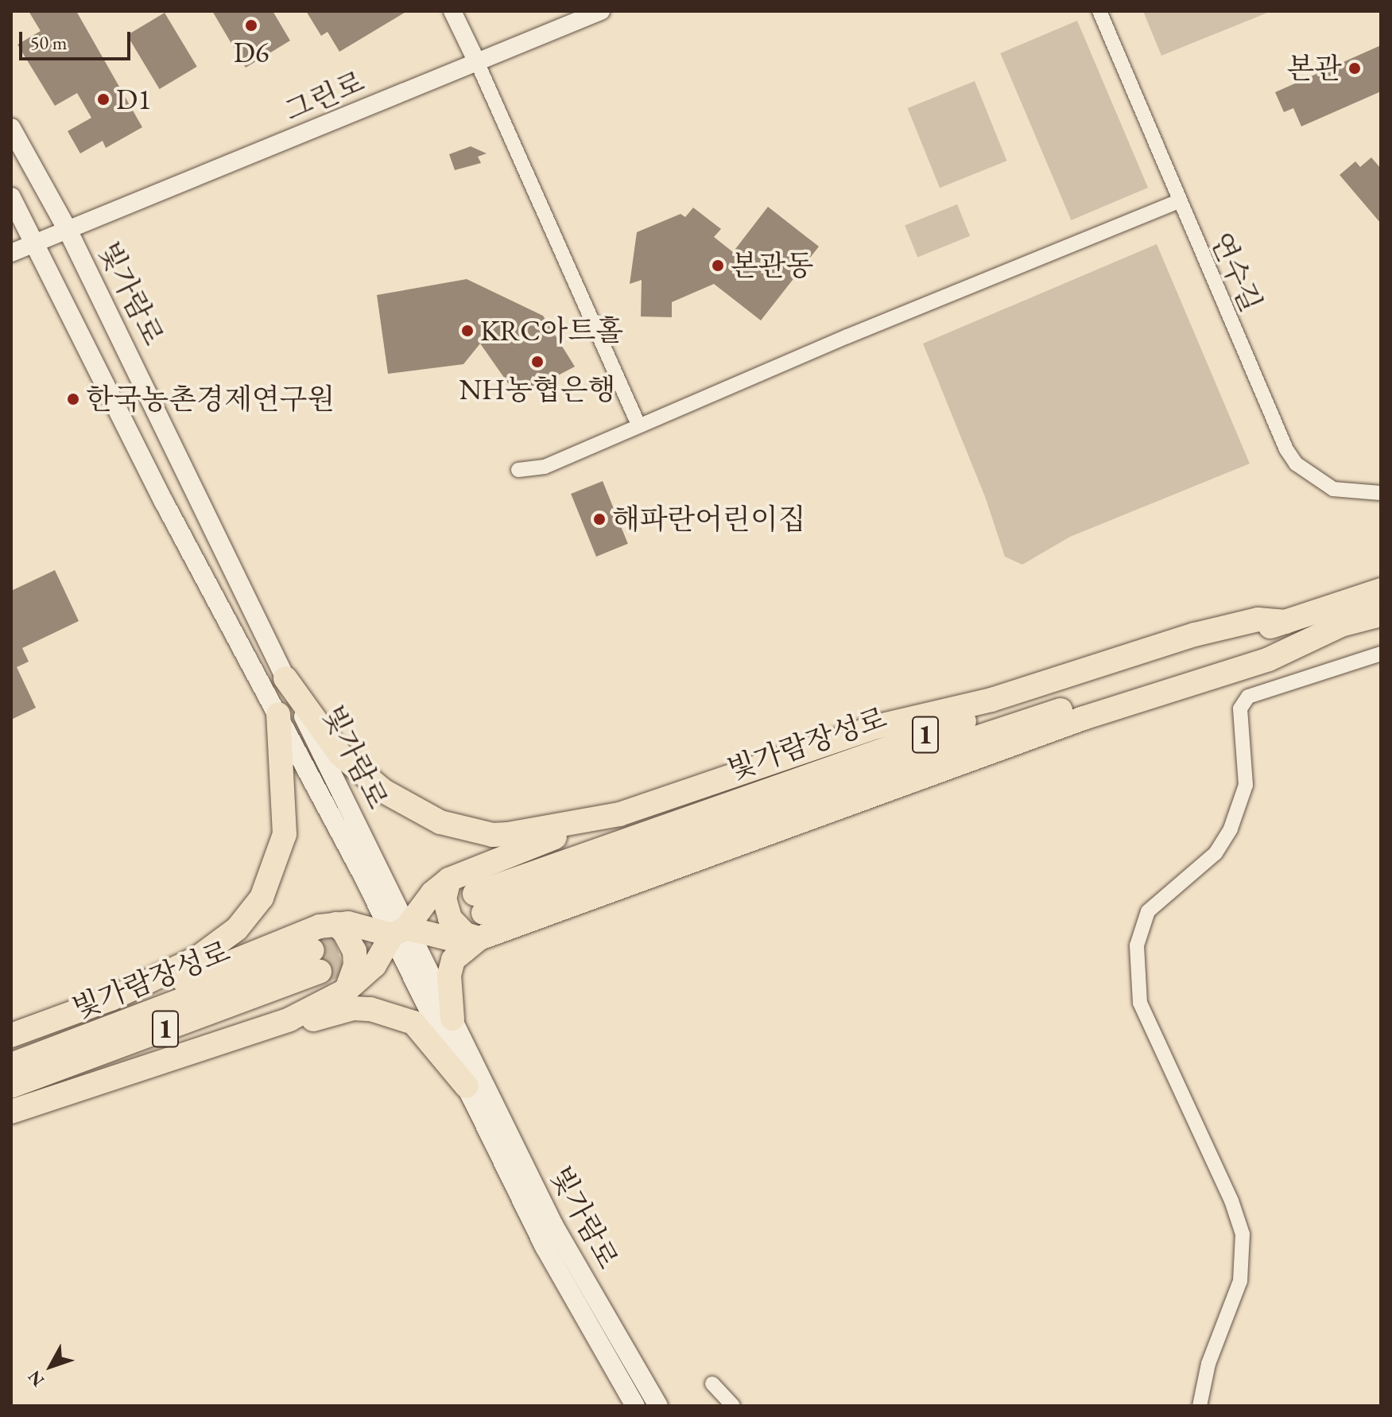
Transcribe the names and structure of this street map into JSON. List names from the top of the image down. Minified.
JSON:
{"streets":{"highway":["1","빛가람장성로"],"main road":["빛가람로"],"street":["그린로","연수길"]},"crossings":[["그린로","빛가람로"]],"places":["D6","본관","D1","본관동","KRC아트홀","NH농협은행","한국농촌경제연구원","해파란어린이집"],"scale_bar":"50 m","north":"bottom left"}
